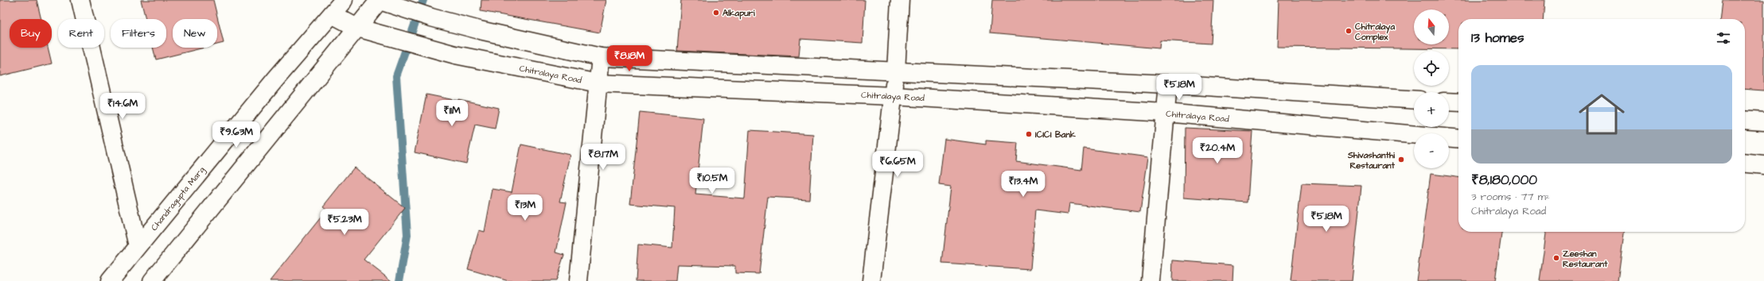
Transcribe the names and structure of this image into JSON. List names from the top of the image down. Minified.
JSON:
{"streets":{"main road":["Chitralaya Road","Chandragupta Marg"]},"crossings":[["Chitralaya Road","Chandragupta Marg"]],"places":["Alkapuri","Chitralaya Complex","ICICI Bank","Shivashanthi Restaurant","Zeeshan Restaurant"],"north":"top","page":{"map_buttons":["+","−"],"chip":["Buy","Rent","Filters","New"],"heading":"13 homes","price":["₹8.18M","₹5.18M","₹14.6M","₹11M","₹9.63M","₹20.4M","₹8.17M","₹6.65M","₹10.5M","₹13.4M","₹13M","₹5.18M","₹5.23M"],"list":[{"name":"₹8,180,000","note":"3 rooms · 77 m² · Chitralaya Road"}]}}
